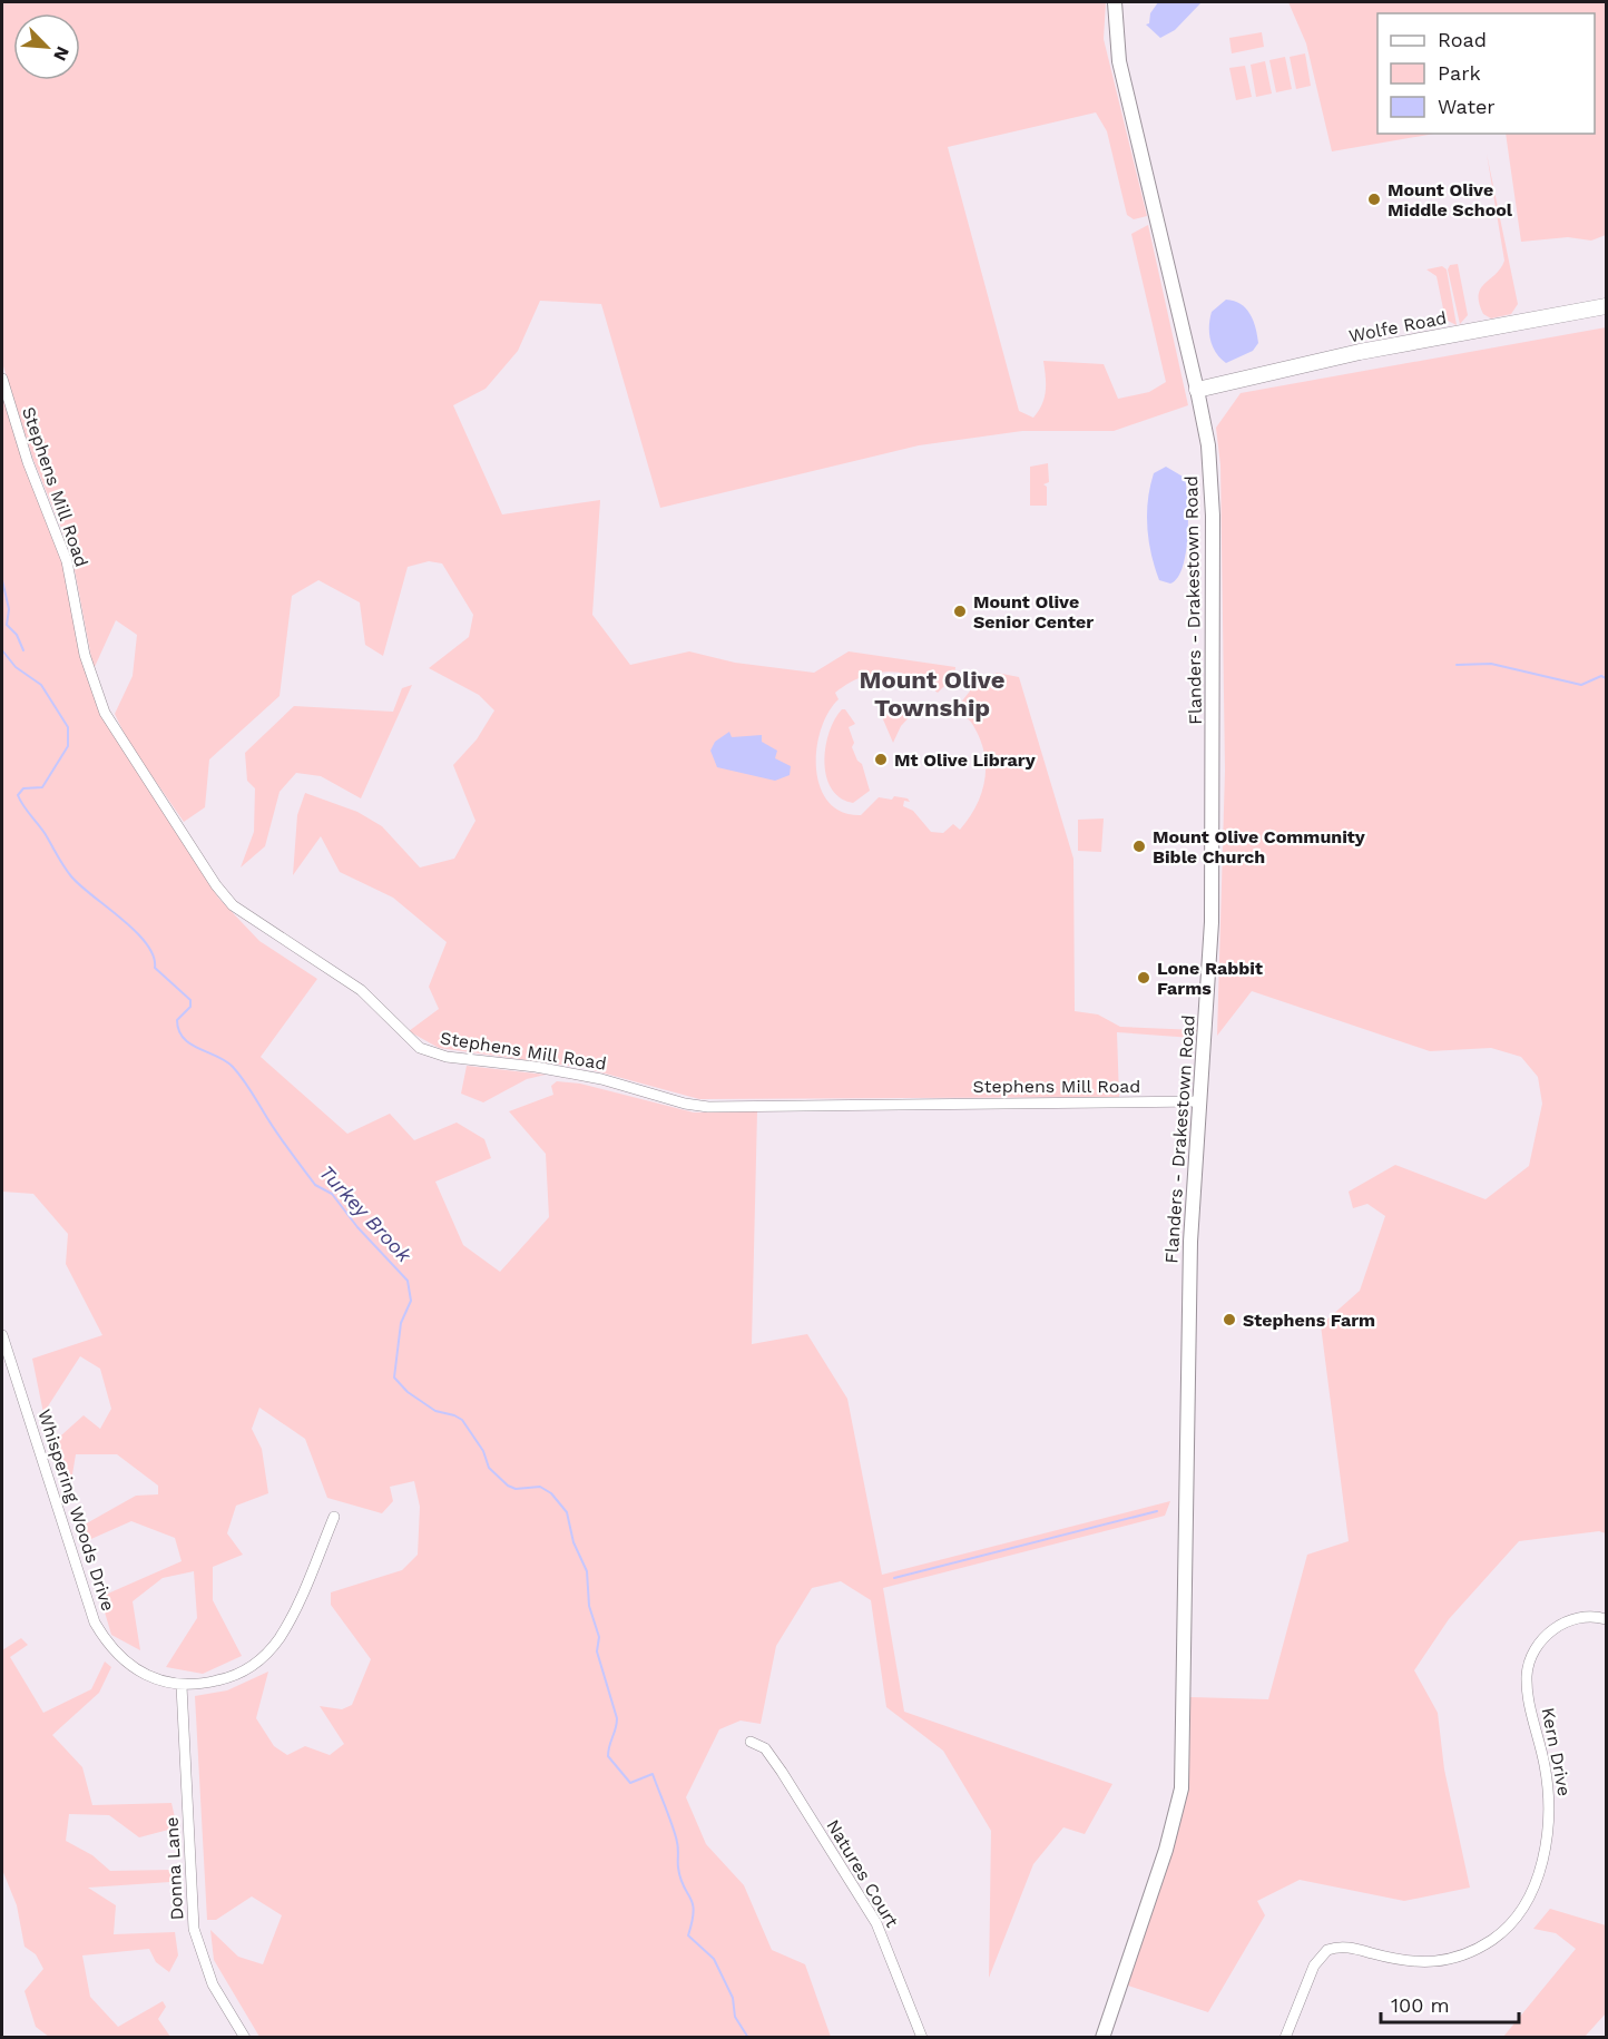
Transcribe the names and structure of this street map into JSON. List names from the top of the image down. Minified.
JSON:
{"streets":{"main road":["Wolfe Road"],"street":["Stephens Mill Road","Flanders - Drakestown Road","Whispering Woods Drive","Kern Drive","Donna Lane","Natures Court"]},"crossings":[["Wolfe Road","Flanders - Drakestown Road"],["Stephens Mill Road","Flanders - Drakestown Road"],["Whispering Woods Drive","Donna Lane"]],"districts":["Mount Olive Township"],"water":["Turkey Brook"],"places":["Mount Olive Middle School","Mount Olive Senior Center","Mt Olive Library","Mount Olive Community Bible Church","Lone Rabbit Farms","Stephens Farm"],"legend":["Road","Park","Water"],"scale_bar":"100 m","north":"bottom right"}
